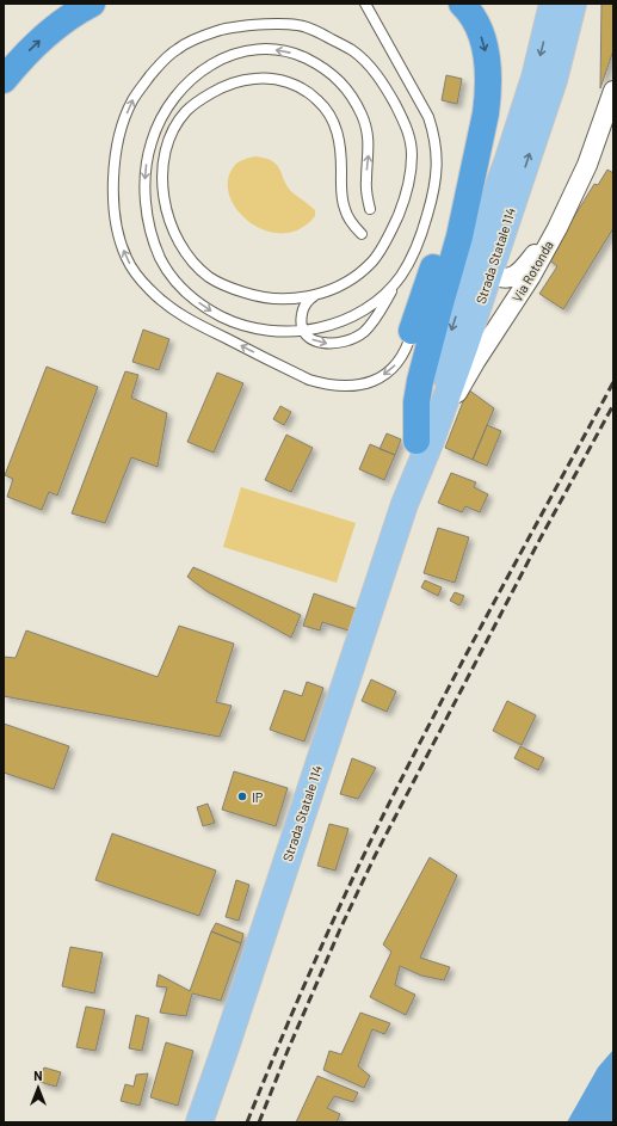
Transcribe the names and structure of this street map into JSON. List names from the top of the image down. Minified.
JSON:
{"streets":{"main road":["Strada Statale 114"],"street":["Via Rotonda"]},"crossings":[["Strada Statale 114","Via Rotonda"]],"places":["IP"],"north":"top"}
